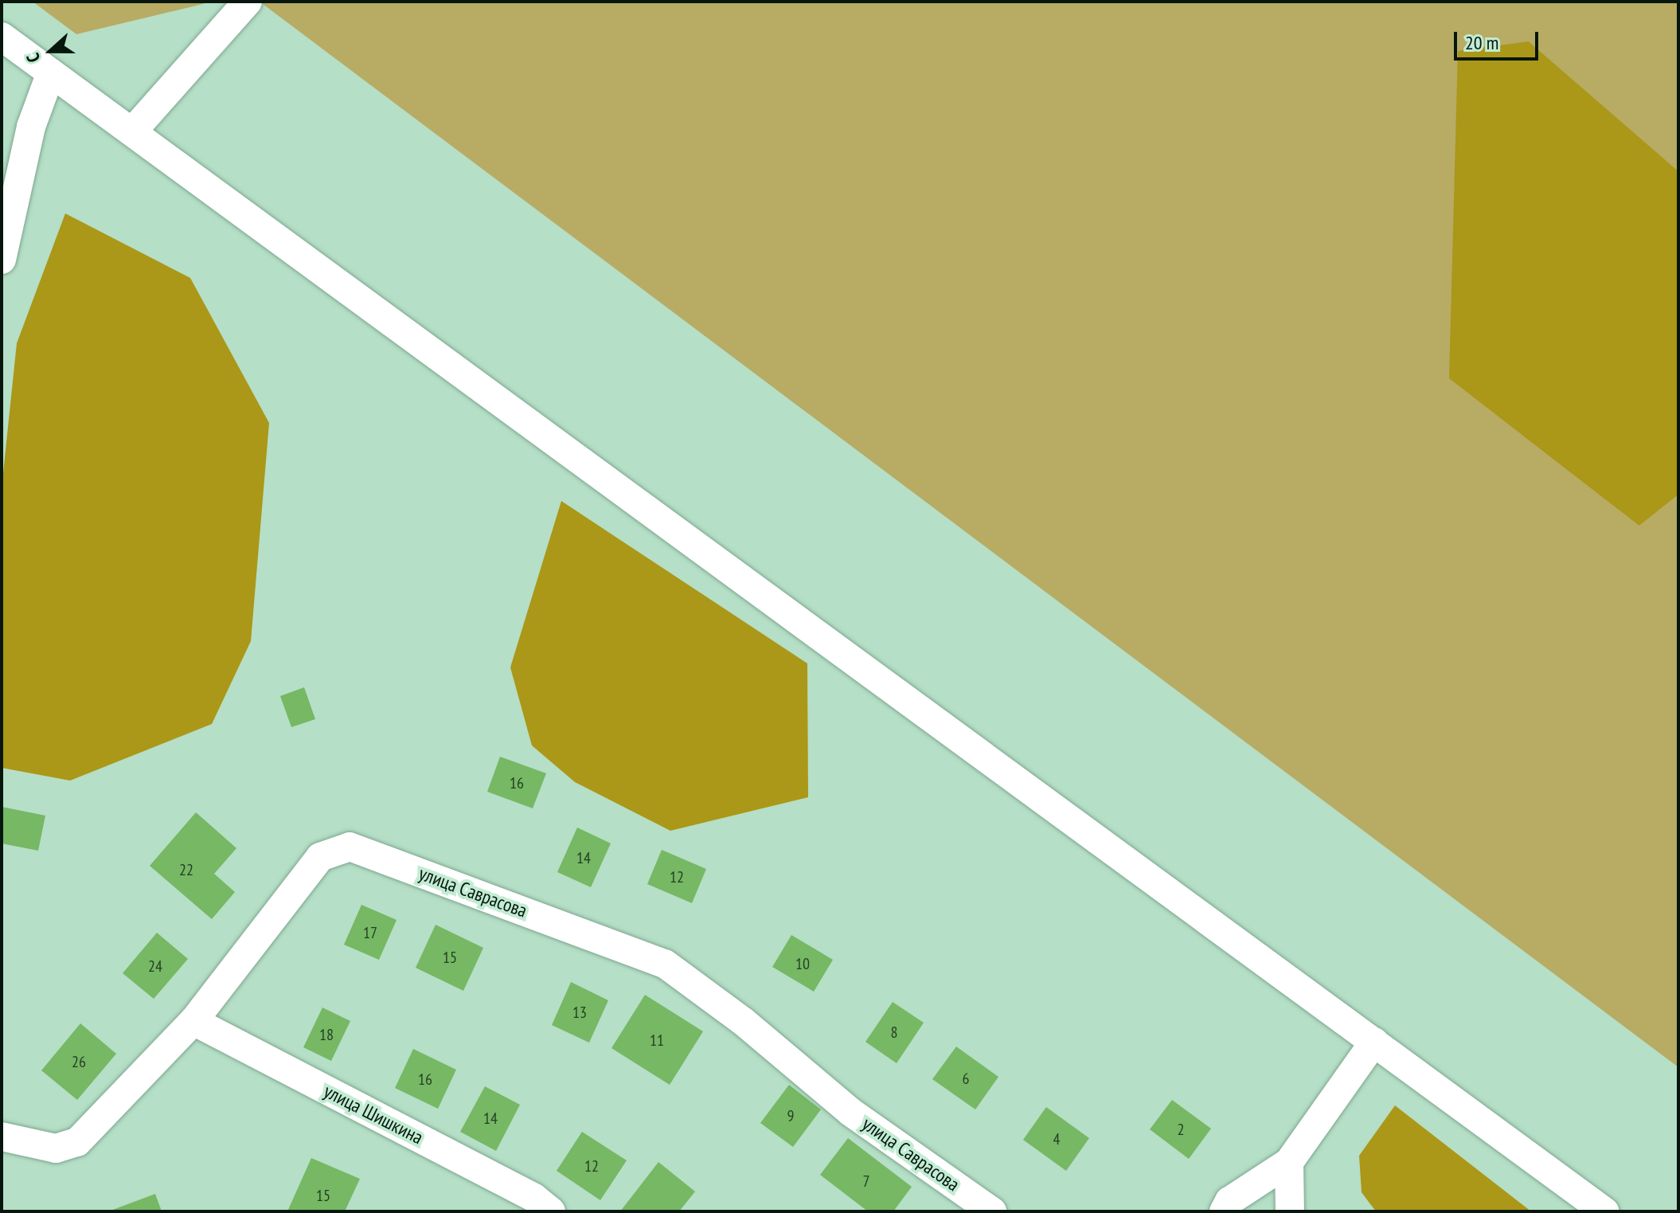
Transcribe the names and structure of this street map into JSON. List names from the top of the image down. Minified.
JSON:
{"streets":{"street":["улица Саврасова","улица Шишкина"]},"crossings":[["улица Саврасова","улица Шишкина"]],"house_numbers":["16","14","22","12","17","15","10","24","13","8","18","11","26","6","16","9","14","2","4","12","7","15"],"scale_bar":"20 m","north":"left"}
